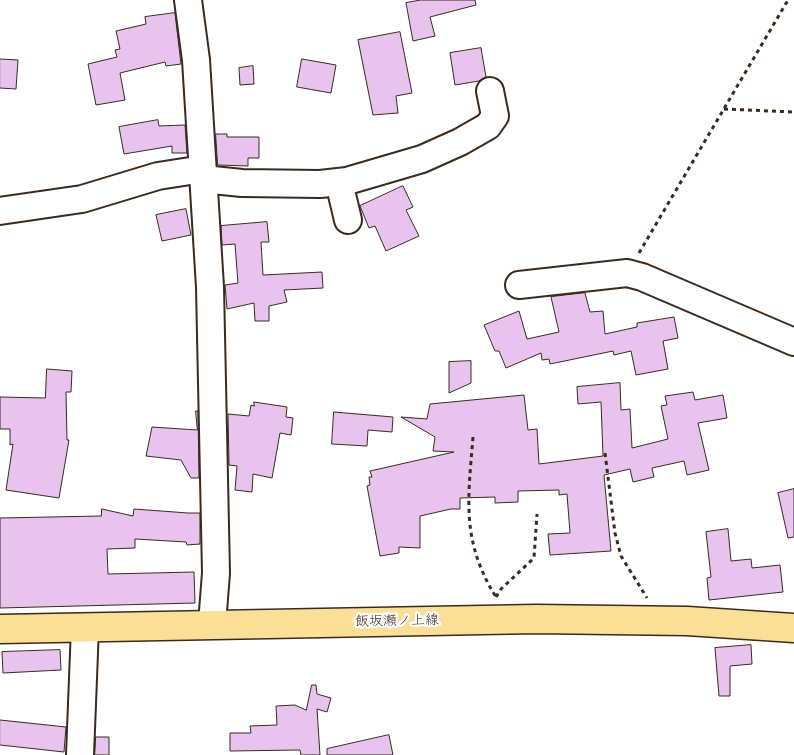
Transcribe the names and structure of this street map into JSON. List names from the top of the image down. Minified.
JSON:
{"streets":{"main road":["飯坂瀬ノ上線"]}}
